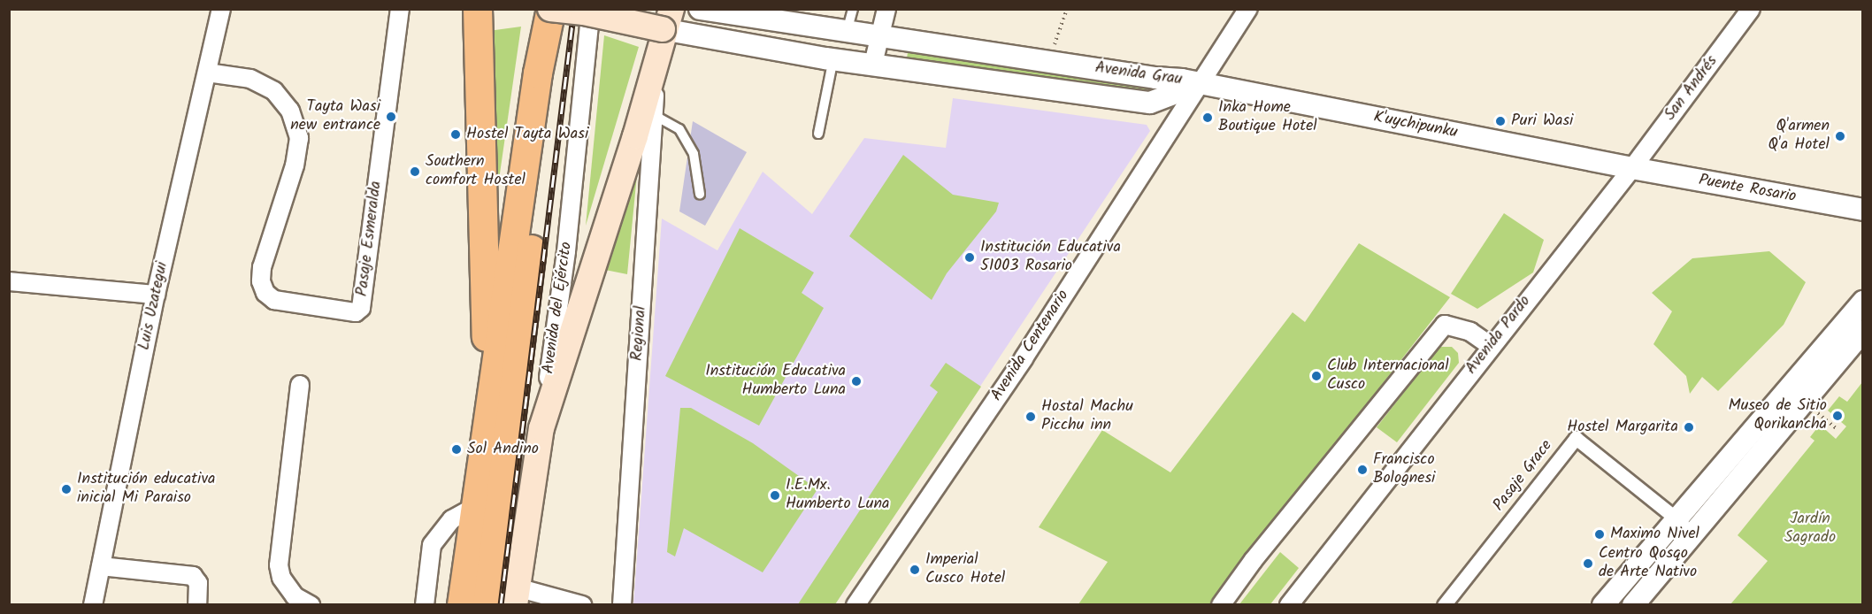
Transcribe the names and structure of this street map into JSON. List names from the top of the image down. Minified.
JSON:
{"streets":{"main road":["Avenida del Ejército"],"street":["Avenida Grau","San Andrés","K'uychipunku","Puente Rosario","Pasaje Esmeralda","Luis Uzategui","Regional","Avenida Pardo","Avenida Centenario","Pasaje Grace"]},"crossings":[["Avenida Grau","K'uychipunku"],["Avenida Grau","Avenida Centenario"],["San Andrés","K'uychipunku"],["San Andrés","Puente Rosario"],["San Andrés","Avenida Pardo"],["K'uychipunku","Puente Rosario"],["K'uychipunku","Avenida Pardo"],["K'uychipunku","Avenida Centenario"],["Puente Rosario","Avenida Pardo"],["Pasaje Esmeralda","Luis Uzategui"]],"parks":["Jardín Sagrado"],"places":["Tayta Wasi new entrance","Inka Home Boutique Hotel","Puri Wasi","Hostel Tayta Wasi","Q'armen Q'a Hotel","Southern comfort Hostel","Institución Educativa 51003 Rosario","Club Internacional Cusco","Institución Educativa Humberto Luna","Museo de Sitio Qorikancha","Hostal Machu Picchu inn","Hostel Margarita","Sol Andino","Francisco Bolognesi","Institución educativa inicial Mi Paraiso","I.E.Mx. Humberto Luna","Maximo Nivel","Centro Qosqo de Arte Nativo","Imperial Cusco Hotel"]}
